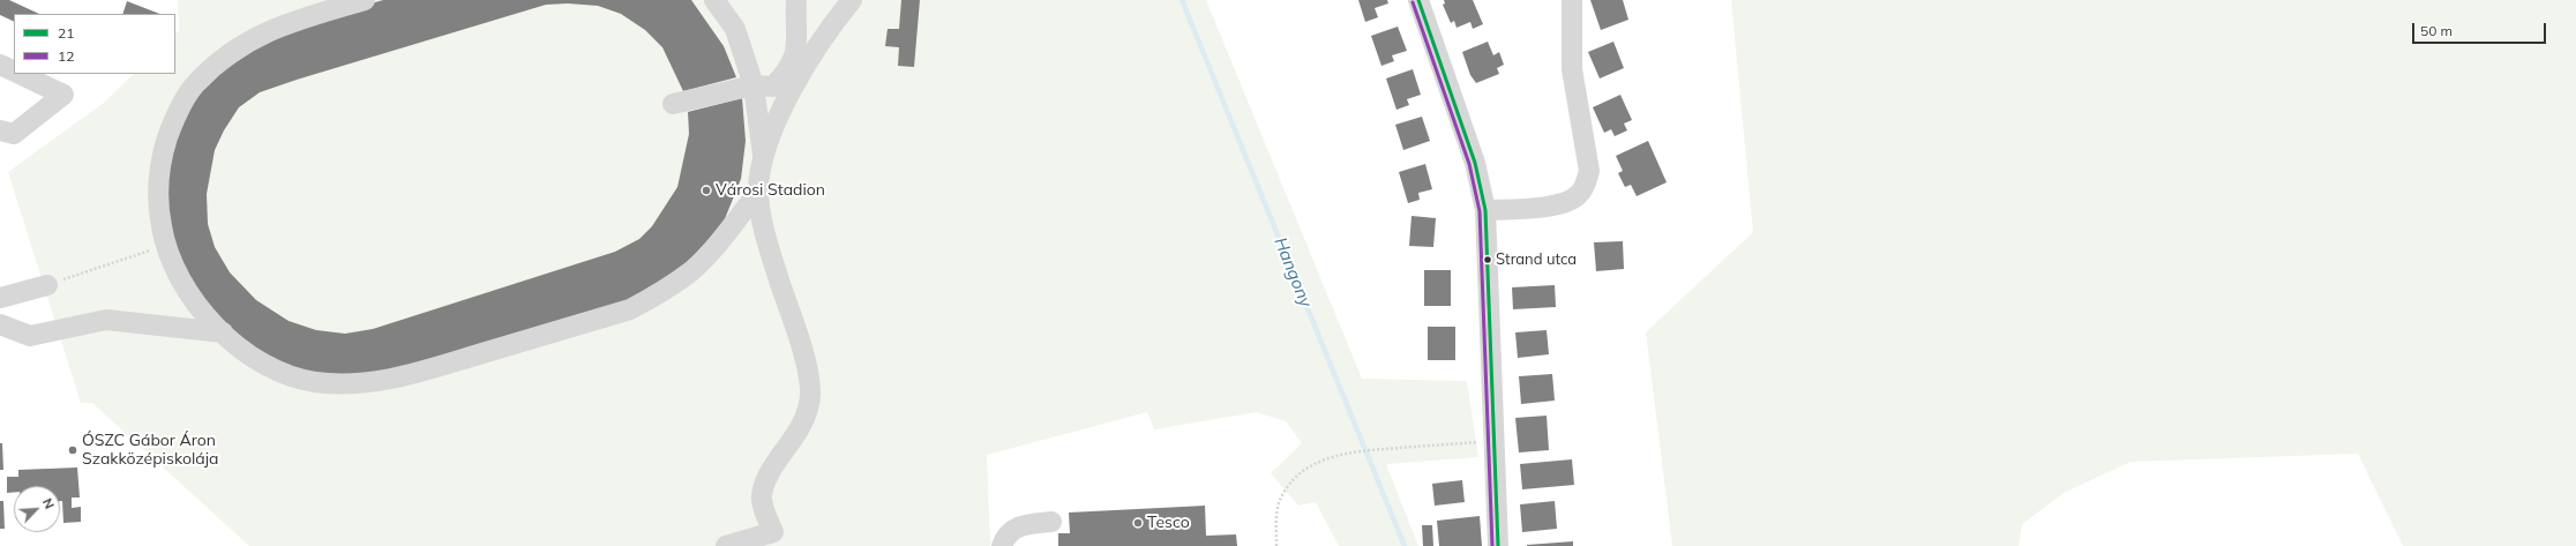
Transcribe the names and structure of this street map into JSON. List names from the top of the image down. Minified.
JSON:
{"water":["Hangony"],"places":["Városi Stadion","Strand utca","ÓSZC Gábor Áron Szakközépiskolája","Tesco"],"lines":["transit line 21","transit line 12"],"legend":["21","12"],"scale_bar":"50 m","north":"top right"}
